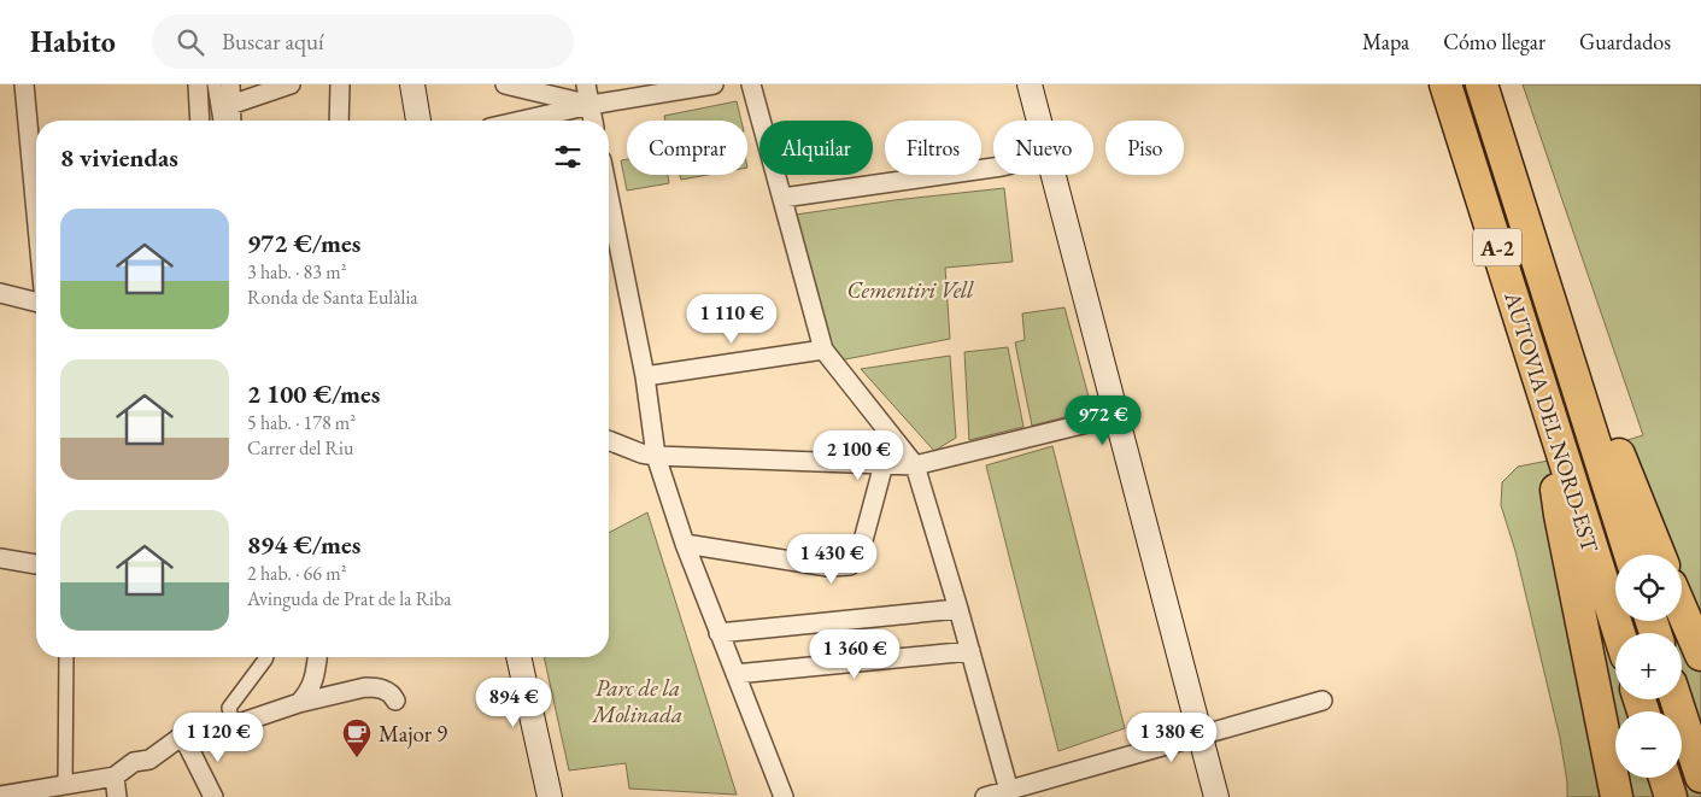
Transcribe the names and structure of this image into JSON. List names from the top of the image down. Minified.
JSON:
{"streets":{"highway":["A-2","AUTOVIA DEL NORD-EST"]},"parks":["Cementiri Vell","Parc de la Molinada"],"places":{"cafe":["Major 9"]},"page":{"header":"Habito","search":"Buscar aquí","nav":["Mapa","Cómo llegar","Guardados"],"chip":["Comprar","Alquilar","Filtros","Nuevo","Piso"],"heading":"8 viviendas","list":[{"name":"972 €/mes","note":"3 hab. · 83 m² · Ronda de Santa Eulàlia"},{"name":"2 100 €/mes","note":"5 hab. · 178 m² · Carrer del Riu"},{"name":"894 €/mes","note":"2 hab. · 66 m² · Avinguda de Prat de la Riba"}],"price":["1 110 €","972 €","2 100 €","1 430 €","1 360 €","894 €","1 120 €","1 380 €"],"map_buttons":["+","−"]}}
